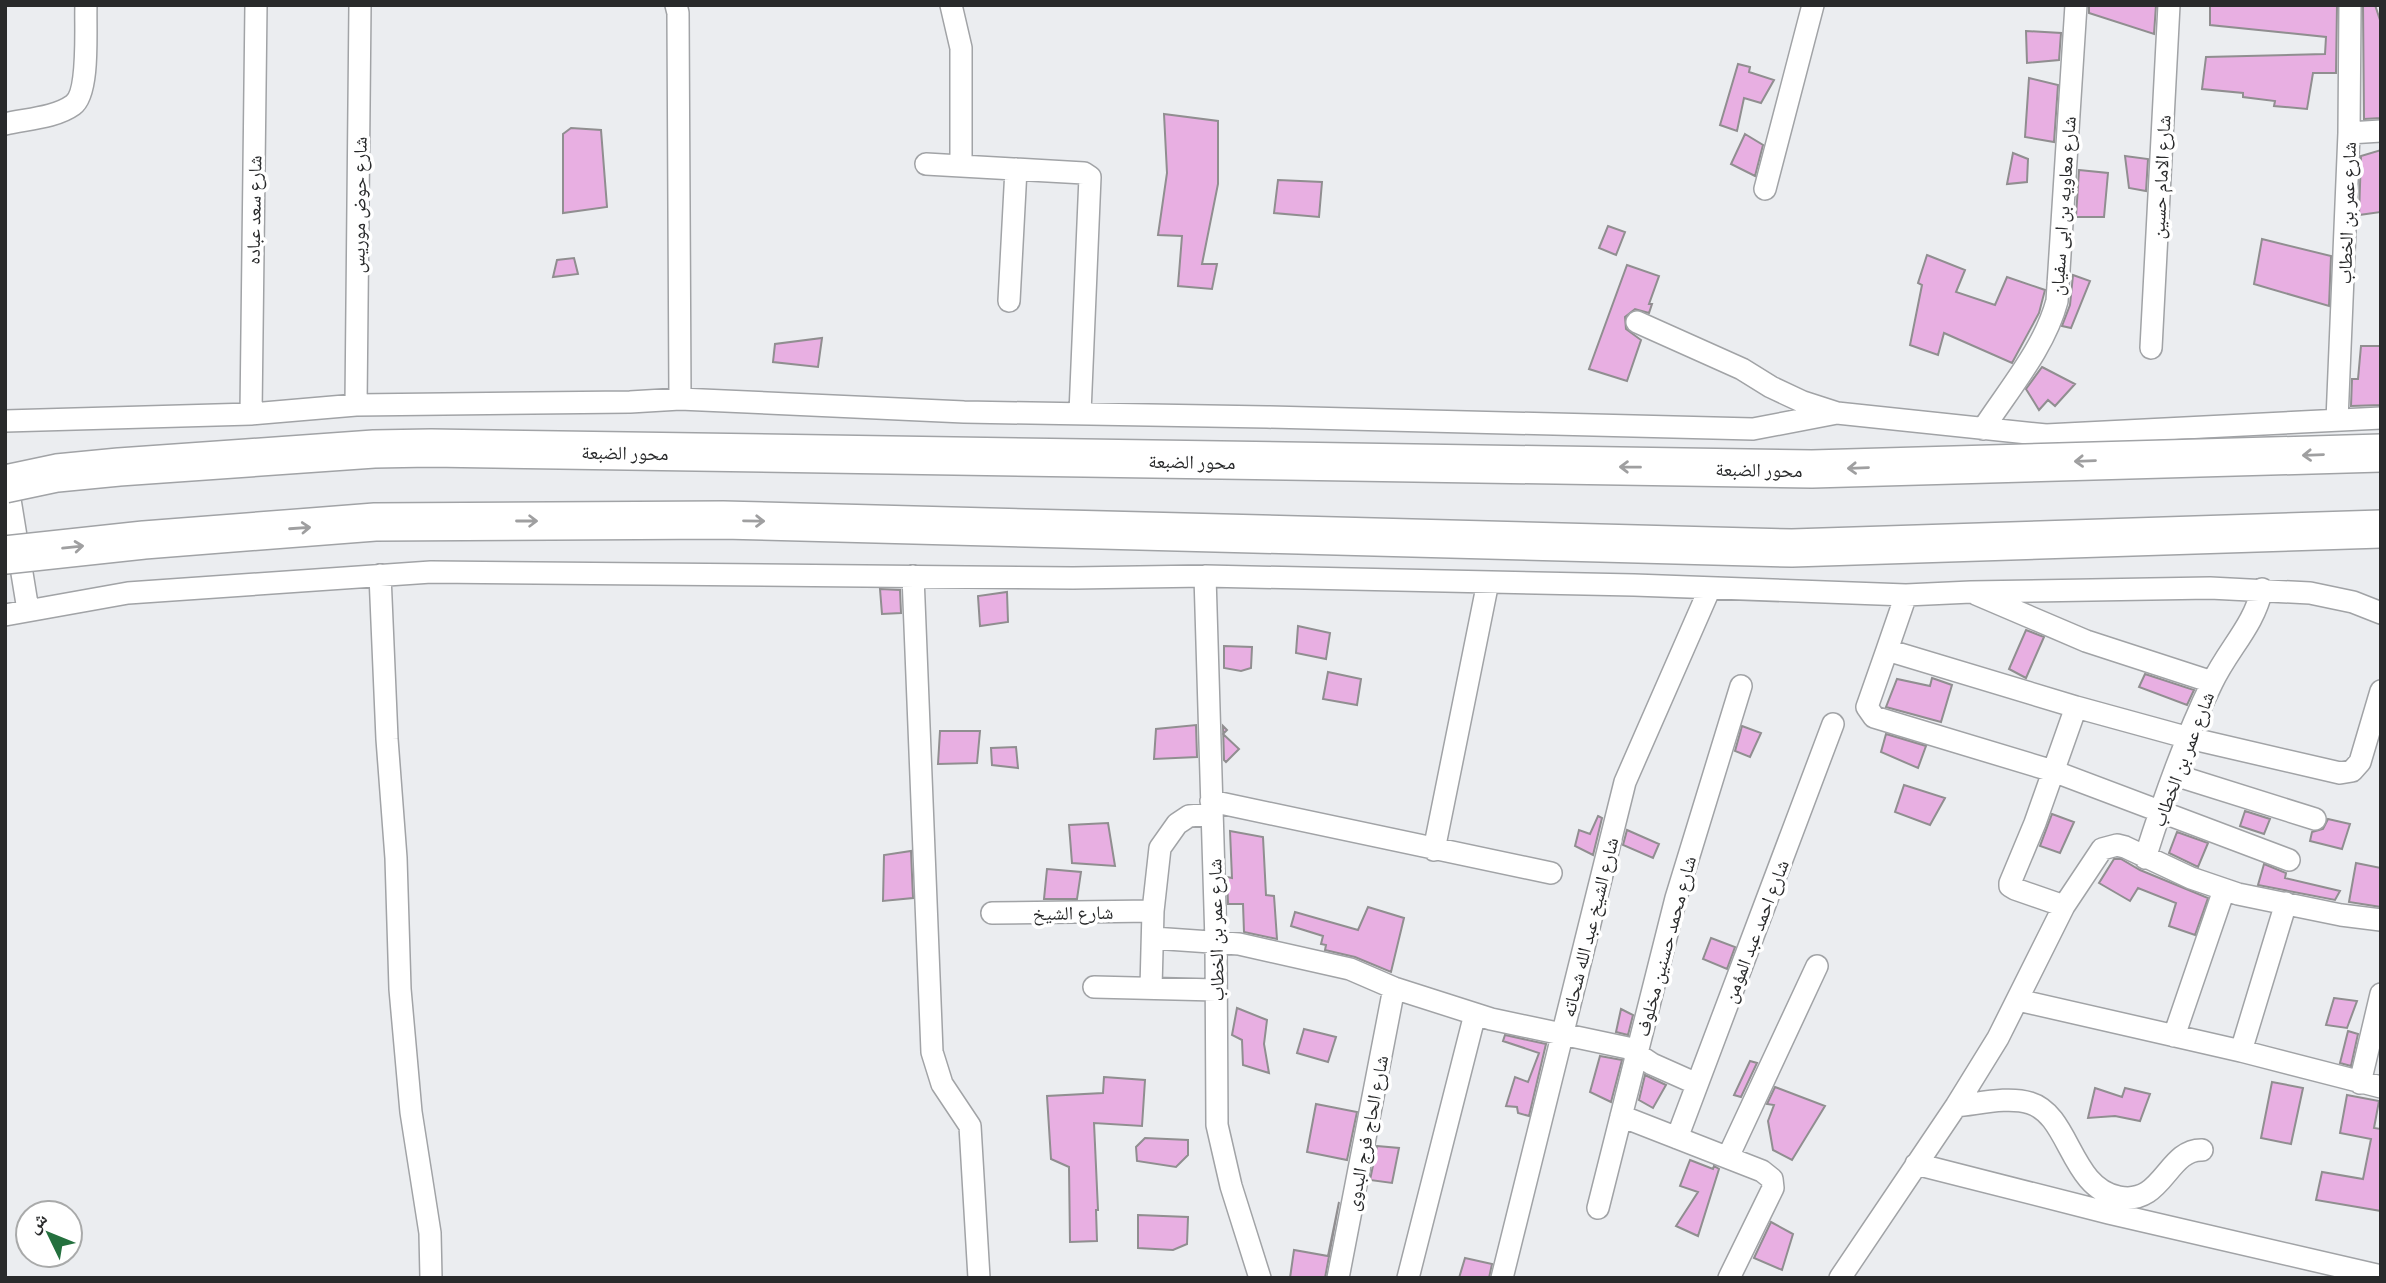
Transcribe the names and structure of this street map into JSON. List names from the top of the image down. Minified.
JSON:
{"streets":{"highway":["محور الضبعة"],"street":["شارع الامام حسين","شارع حوض موريس","شارع معاويه بن ابى سفيان","شارع سعد عباده","شارع عمر بن الخطاب","شارع الشيخ","شارع الشيخ عبد الله شحاته","شارع احمد عبد المؤمن","شارع محمد حسنين مخلوف","شارع الحاج فرج البدوى"]},"north":"top left"}
